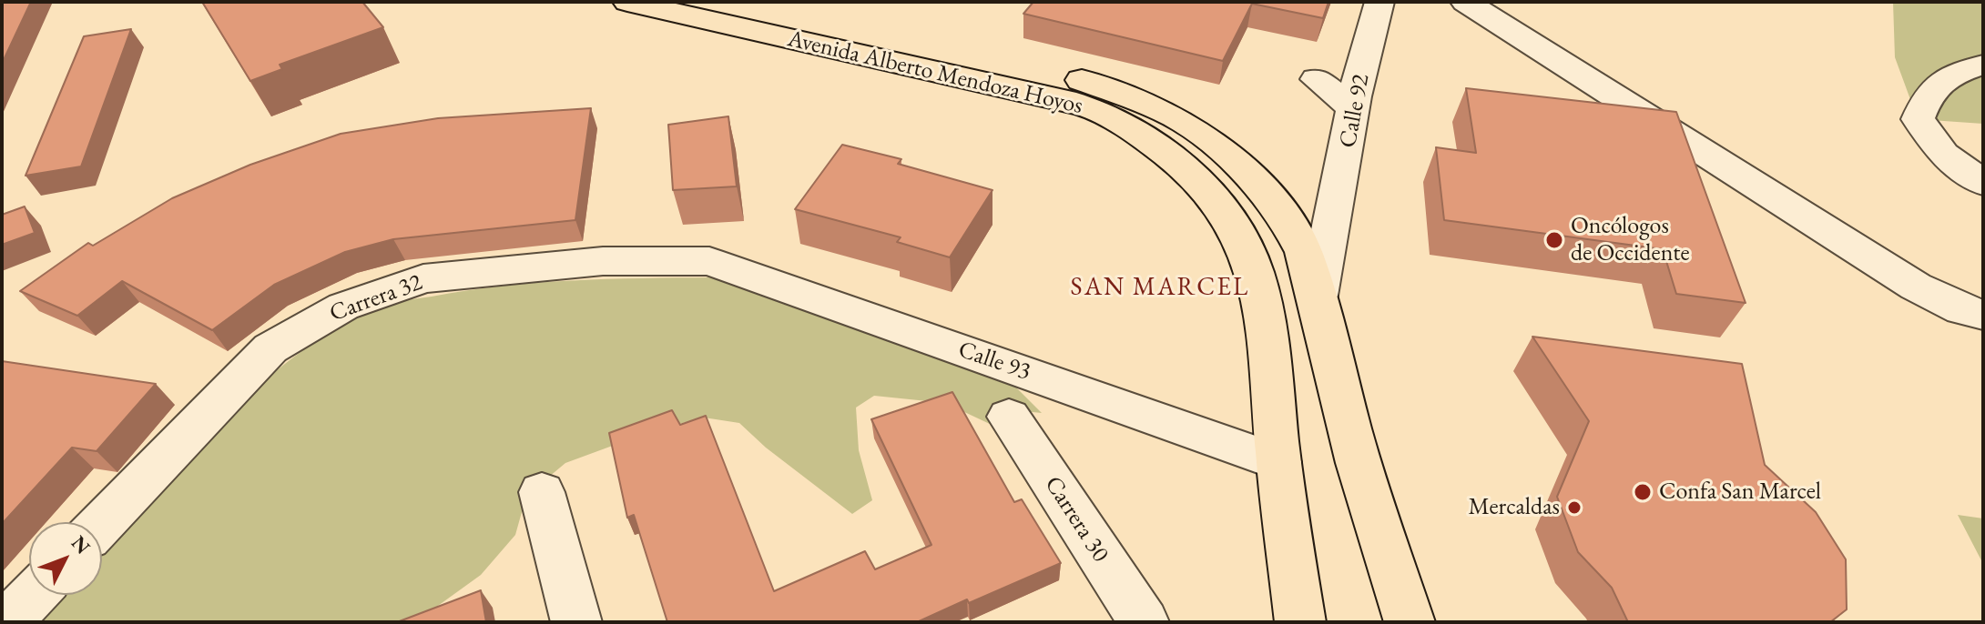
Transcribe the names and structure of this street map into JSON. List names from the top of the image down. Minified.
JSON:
{"streets":{"main road":["Avenida Alberto Mendoza Hoyos"],"street":["Calle 92","Carrera 32","Calle 93","Carrera 30"]},"crossings":[["Avenida Alberto Mendoza Hoyos","Calle 92"],["Avenida Alberto Mendoza Hoyos","Calle 93"],["Carrera 32","Calle 93"]],"districts":["SAN MARCEL"],"places":["Oncólogos de Occidente","Confa San Marcel","Mercaldas"],"north":"top right"}
